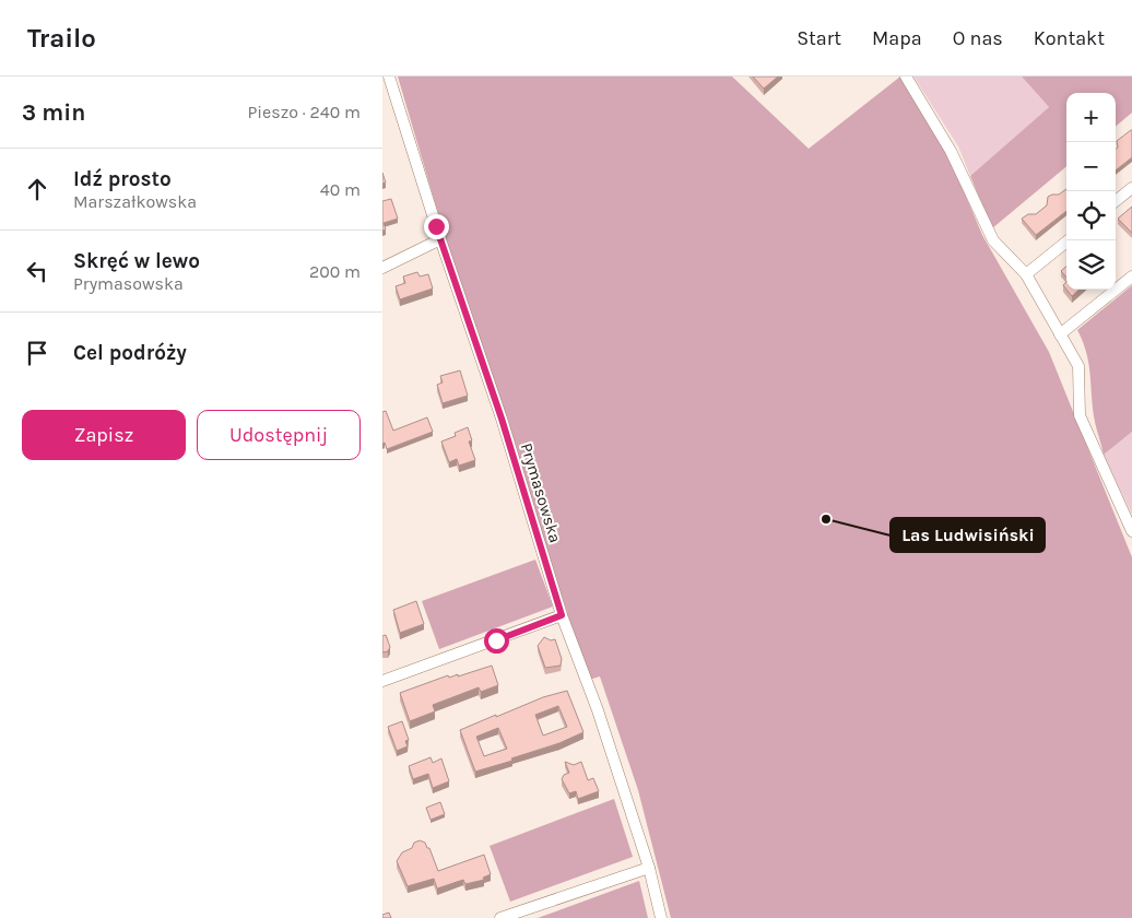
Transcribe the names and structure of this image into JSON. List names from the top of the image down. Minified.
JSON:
{"streets":{"street":["Prymasowska"]},"places":["Las Ludwisiński"],"page":{"header":"Trailo","nav":["Start","Mapa","O nas","Kontakt"],"heading":["3 min","Pieszo · 240 m"],"map_buttons":["+","−"],"list":[["Idź prosto","Marszałkowska","40 m"],["Skręć w lewo","Prymasowska","200 m"],"Cel podróży"],"buttons":["Zapisz","Udostępnij"]}}
